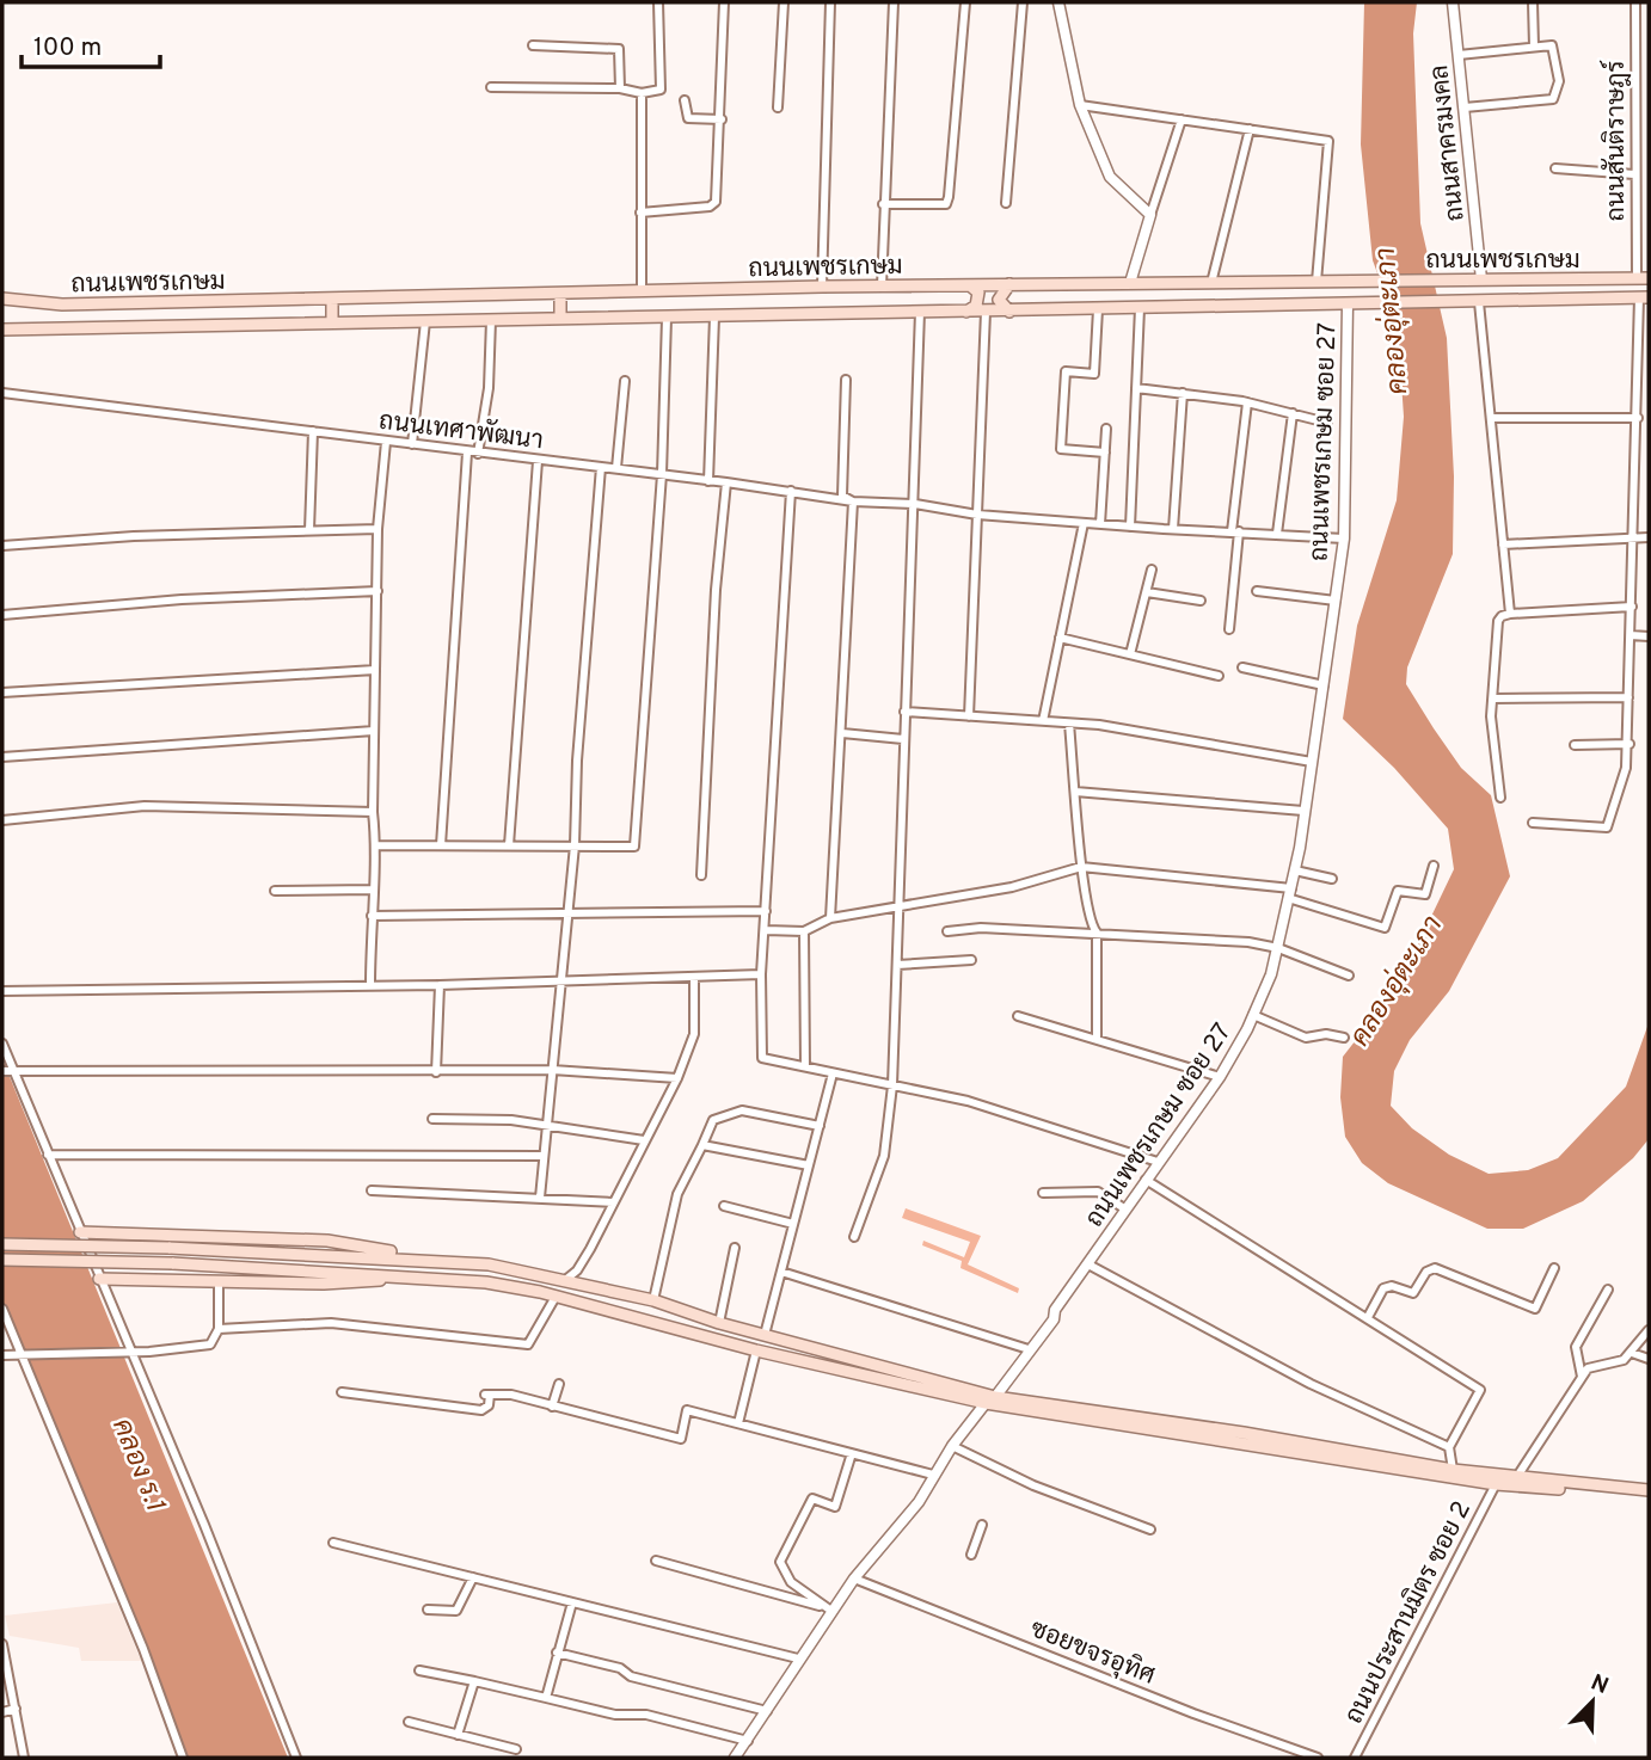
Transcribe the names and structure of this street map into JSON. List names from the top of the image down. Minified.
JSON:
{"streets":{"main road":["ถนนเพชรเกษม"],"street":["ถนนสันติราษฎร์","ถนนสาครมงคล","ถนนเทศาพัฒนา","ถนนเพชรเกษม ซอย 27","ถนนประสานมิตร ซอย 2","ซอยขจรอุทิศ"]},"crossings":[["ถนนสันติราษฎร์","ถนนเพชรเกษม"],["ถนนสาครมงคล","ถนนเพชรเกษม"],["ถนนเพชรเกษม","ถนนเพชรเกษม ซอย 27"],["ถนนเทศาพัฒนา","ถนนเพชรเกษม ซอย 27"],["ถนนเพชรเกษม ซอย 27","ซอยขจรอุทิศ"]],"water":["คลองอุ่ตะเภา","คลอง ร.1"],"scale_bar":"100 m","north":"top right"}
